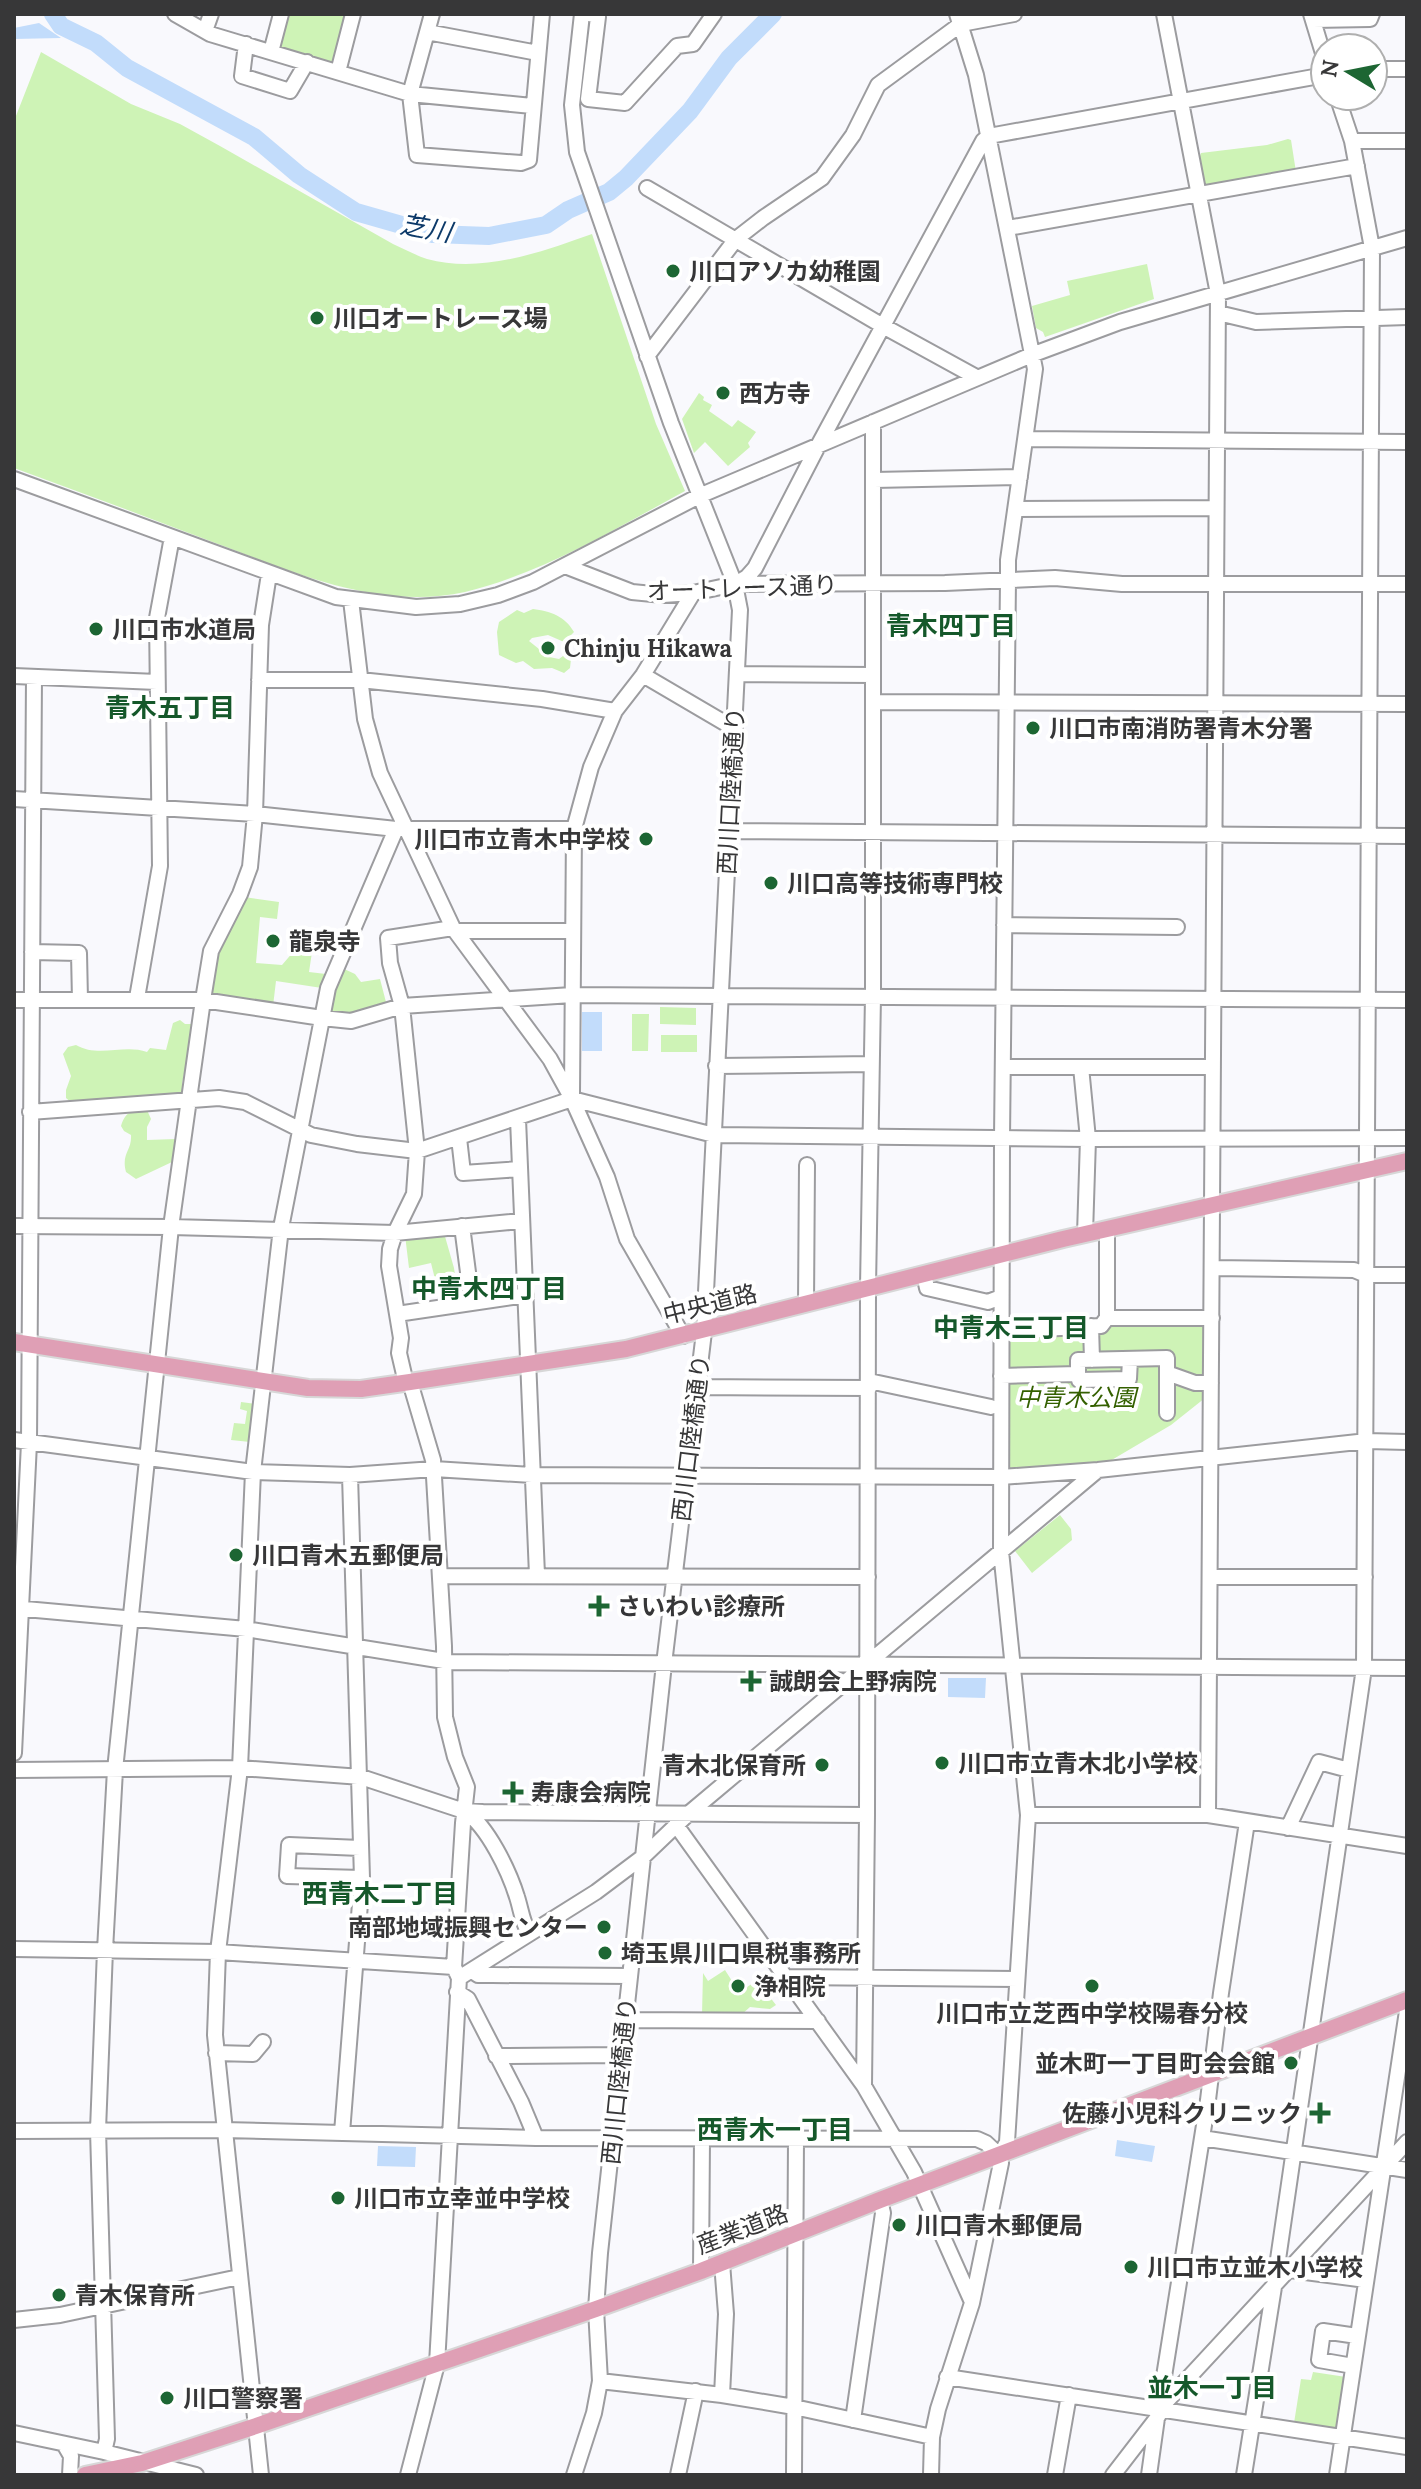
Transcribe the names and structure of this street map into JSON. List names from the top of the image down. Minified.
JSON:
{"streets":{"main road":["中央道路","産業道路"],"street":["オートレース通り","西川口陸橋通り"]},"crossings":[["オートレース通り","西川口陸橋通り"],["西川口陸橋通り","中央道路"],["西川口陸橋通り","産業道路"]],"districts":["青木四丁目","青木五丁目","中青木四丁目","中青木三丁目","西青木二丁目","西青木一丁目","並木一丁目"],"water":["芝川"],"parks":["中青木公園"],"places":{"other":["川口アソカ幼稚園","川口オートレース場","西方寺","川口市水道局","Chinju Hikawa","川口市南消防署青木分署","川口市立青木中学校","川口高等技術専門校","龍泉寺","川口青木五郵便局","川口市立青木北小学校","青木北保育所","南部地域振興センター","埼玉県川口県税事務所","浄相院","川口市立芝西中学校陽春分校","並木町一丁目町会会館","川口市立幸並中学校","川口青木郵便局","川口市立並木小学校","青木保育所","川口警察署"],"health":["さいわい診療所","誠朗会上野病院","寿康会病院","佐藤小児科クリニック"]},"north":"left"}
